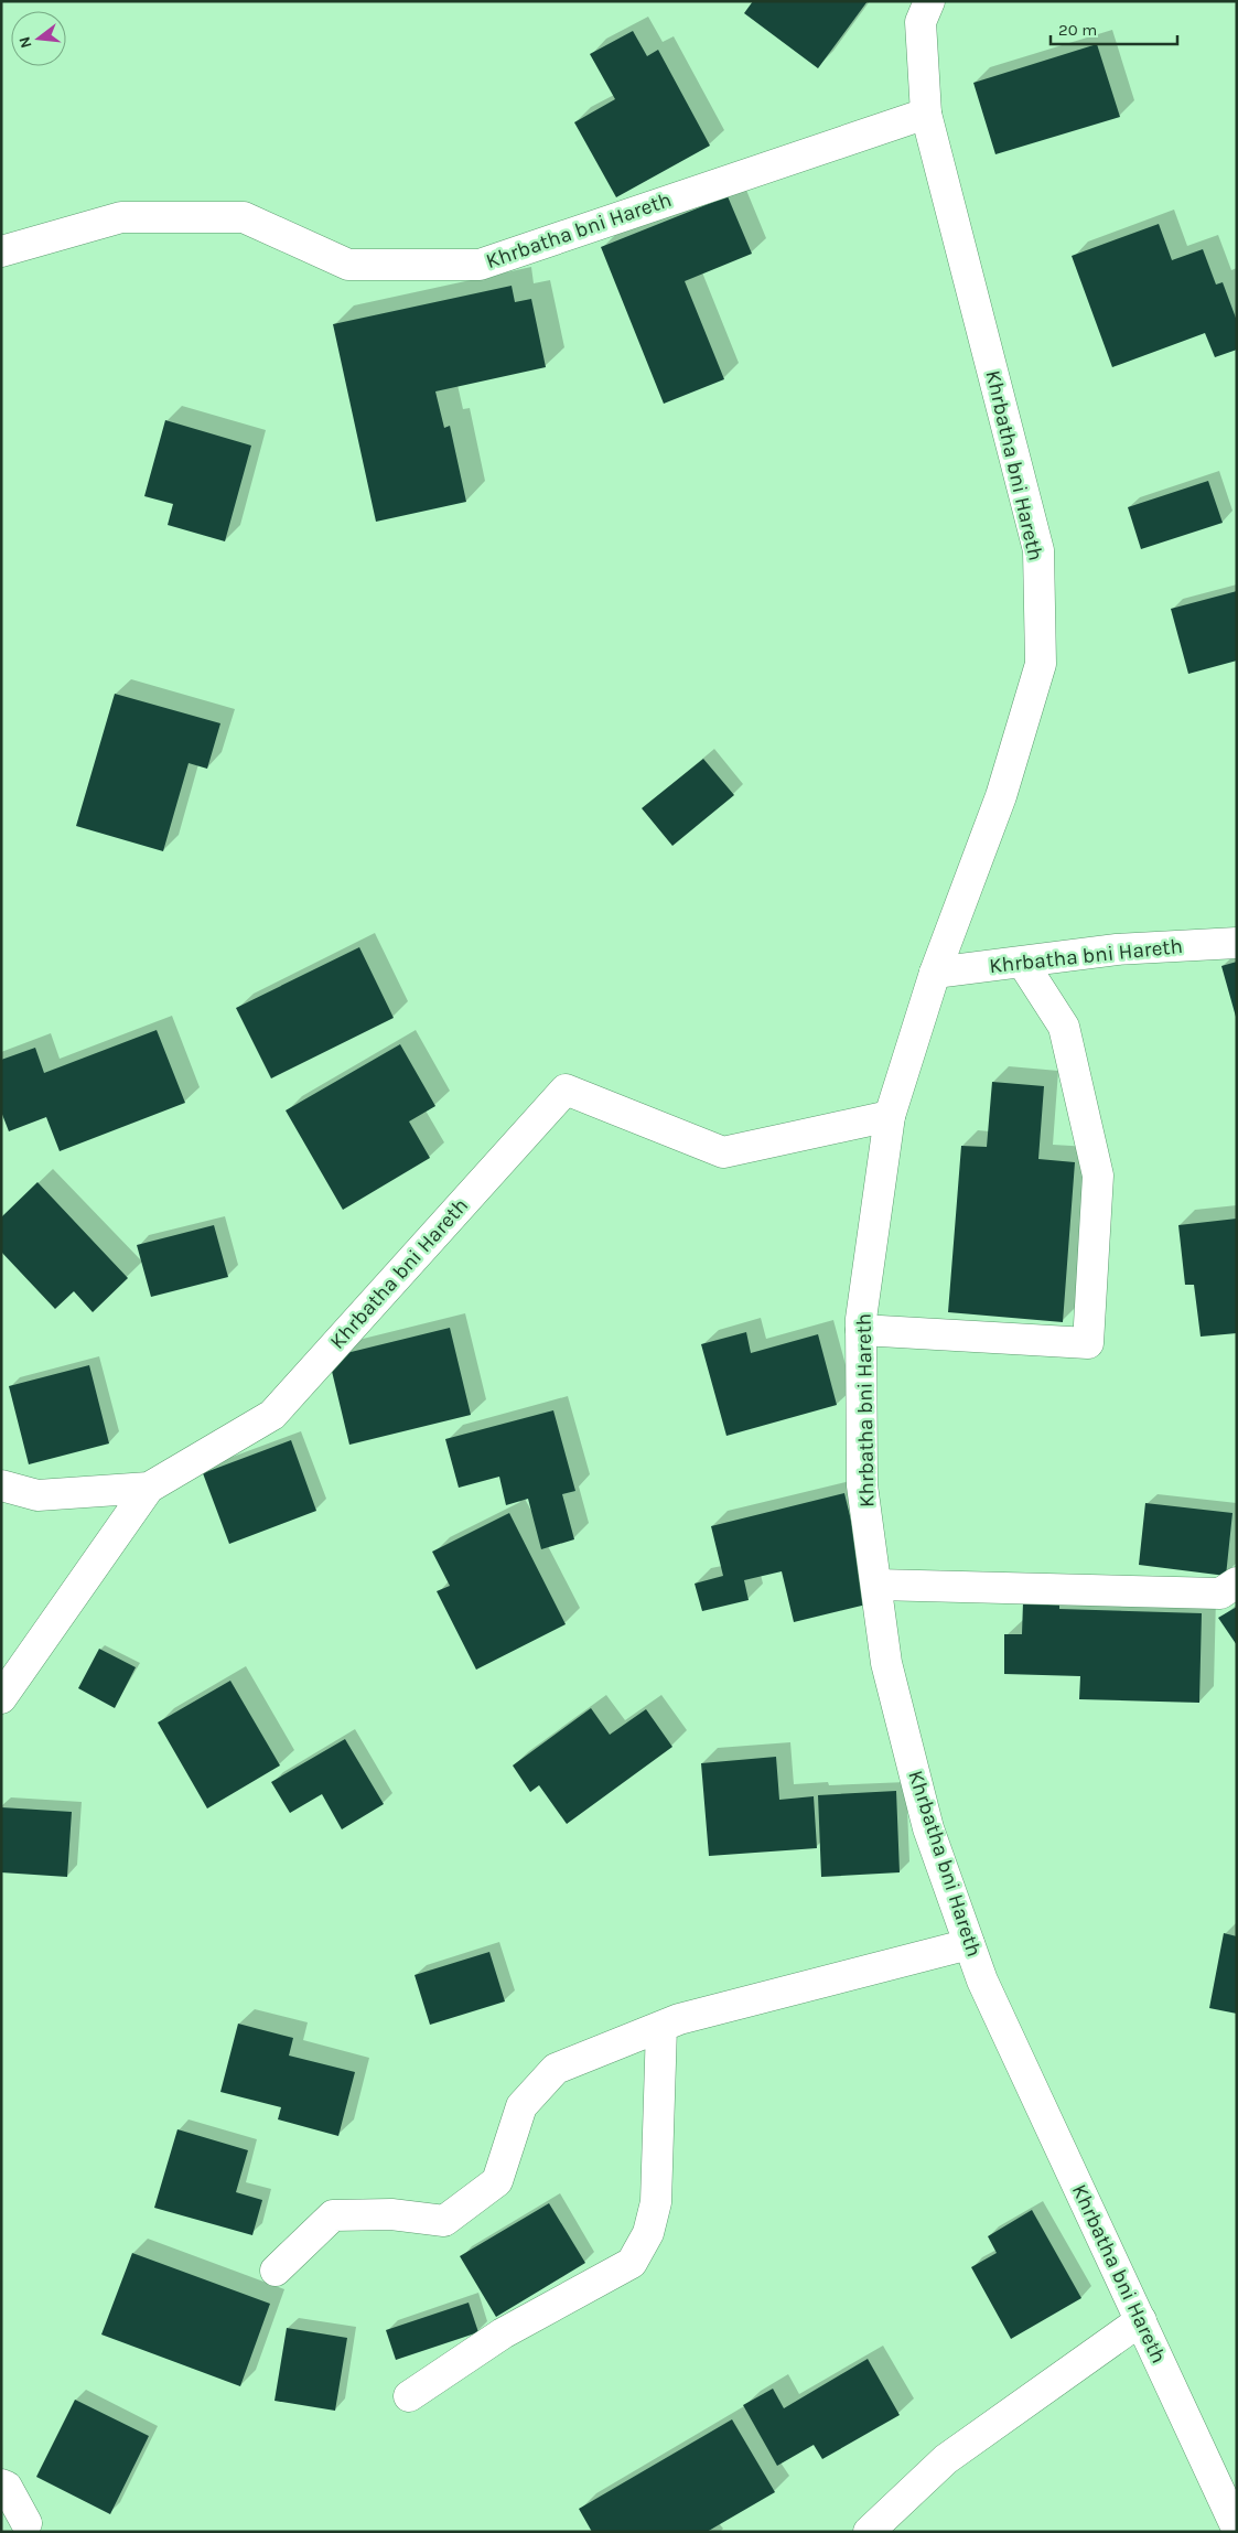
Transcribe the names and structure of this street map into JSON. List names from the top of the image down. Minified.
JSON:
{"streets":{"street":["Khrbatha bni Hareth"]},"scale_bar":"20 m","north":"left"}
